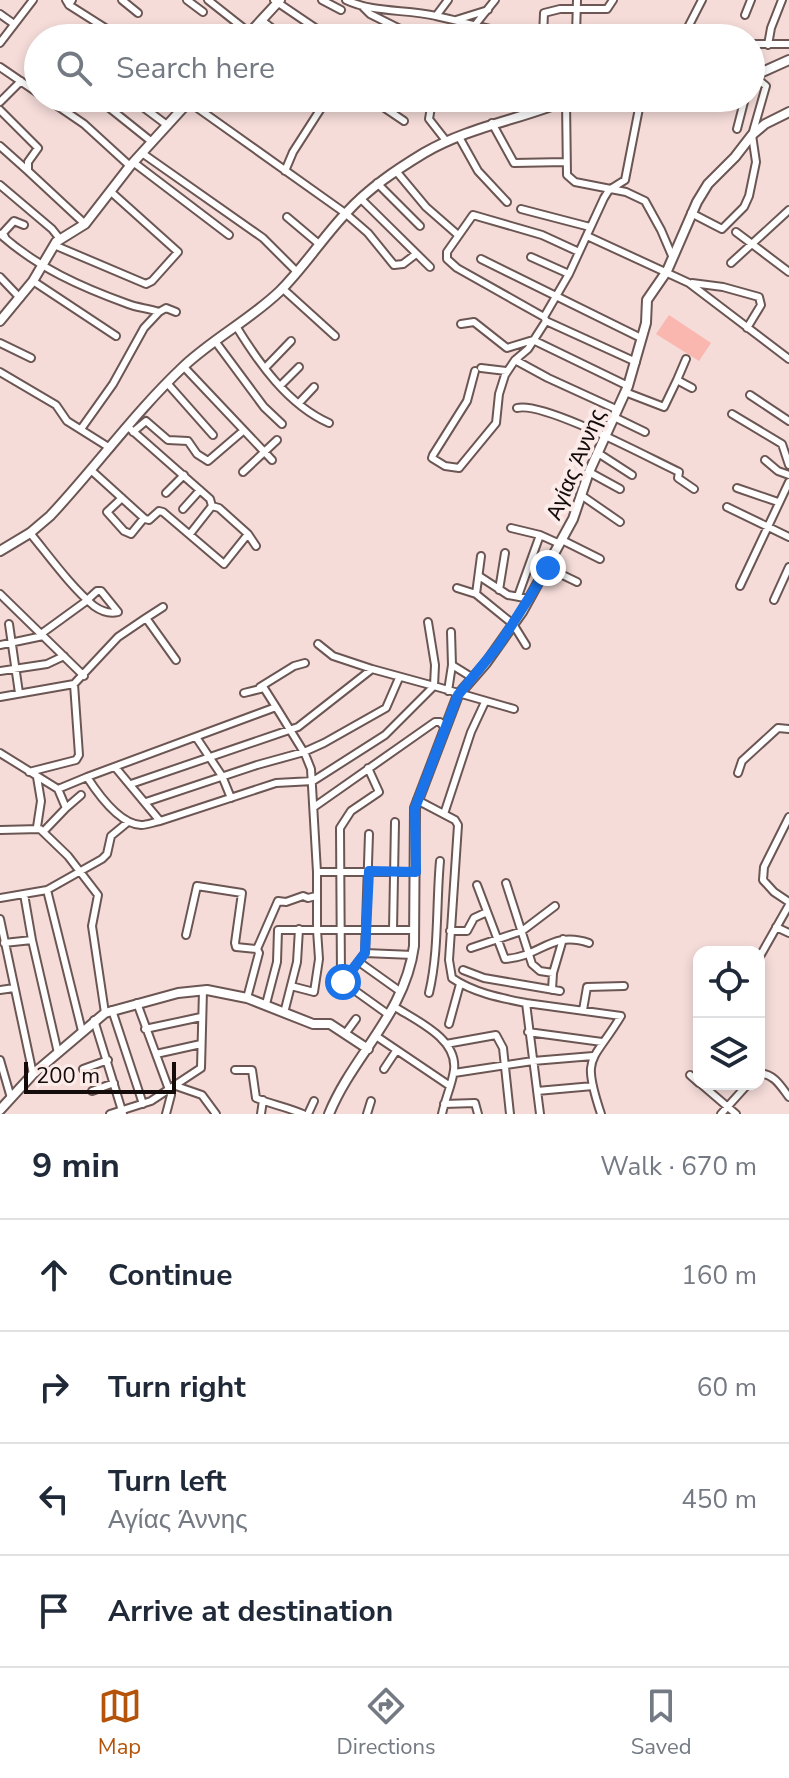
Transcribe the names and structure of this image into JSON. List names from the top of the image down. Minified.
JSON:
{"streets":{"street":["Αγίας Άννης"]},"scale_bar":"200 m","page":{"search":"Search here","scale":"200 m","heading":["9 min","Walk · 670 m"],"list":[["Continue","160 m"],["Turn right","60 m"],["Turn left","Αγίας Άννης","450 m"],"Arrive at destination"],"nav":["Map","Directions","Saved"]}}
